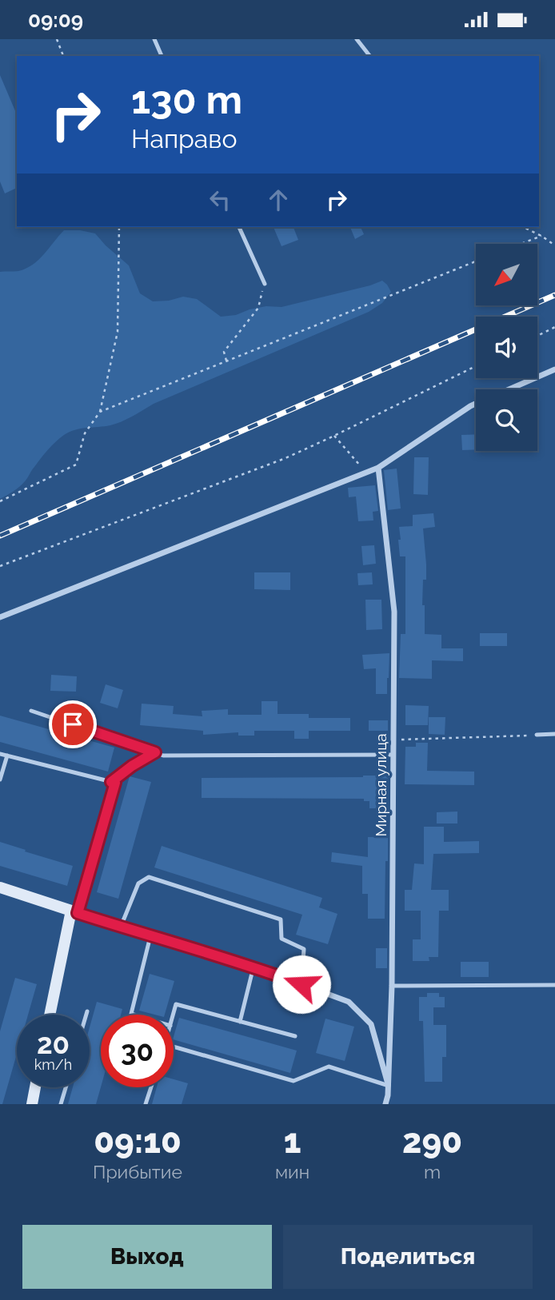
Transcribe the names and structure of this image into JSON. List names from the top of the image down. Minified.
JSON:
{"streets":{"street":["Мирная улица"]},"north":"bottom left","page":{"status":"09:09","turn":["130 m","Направо"],"speed":"20 km/h","limit":"30","eta":["09:10","Прибытие","1","мин","290","m"],"buttons":["Выход","Поделиться"]}}
